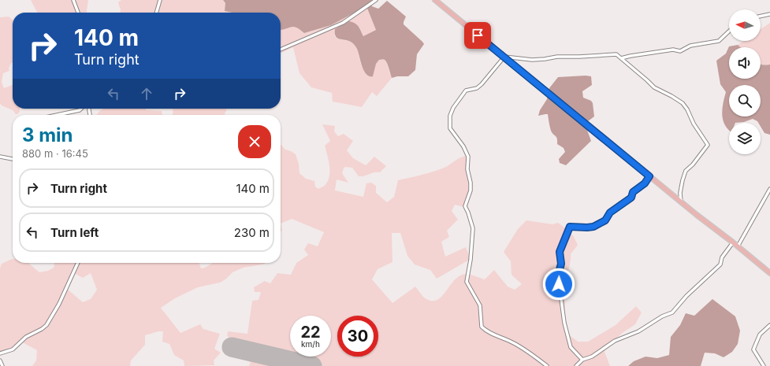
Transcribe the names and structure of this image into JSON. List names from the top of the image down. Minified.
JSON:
{"north":"left","page":{"turn":["140 m","Turn right"],"heading":["3 min","880 m · 16:45"],"list":[{"name":"Turn right","value":"140 m"},{"name":"Turn left","value":"230 m"}],"speed":"22 km/h","limit":"30"}}
